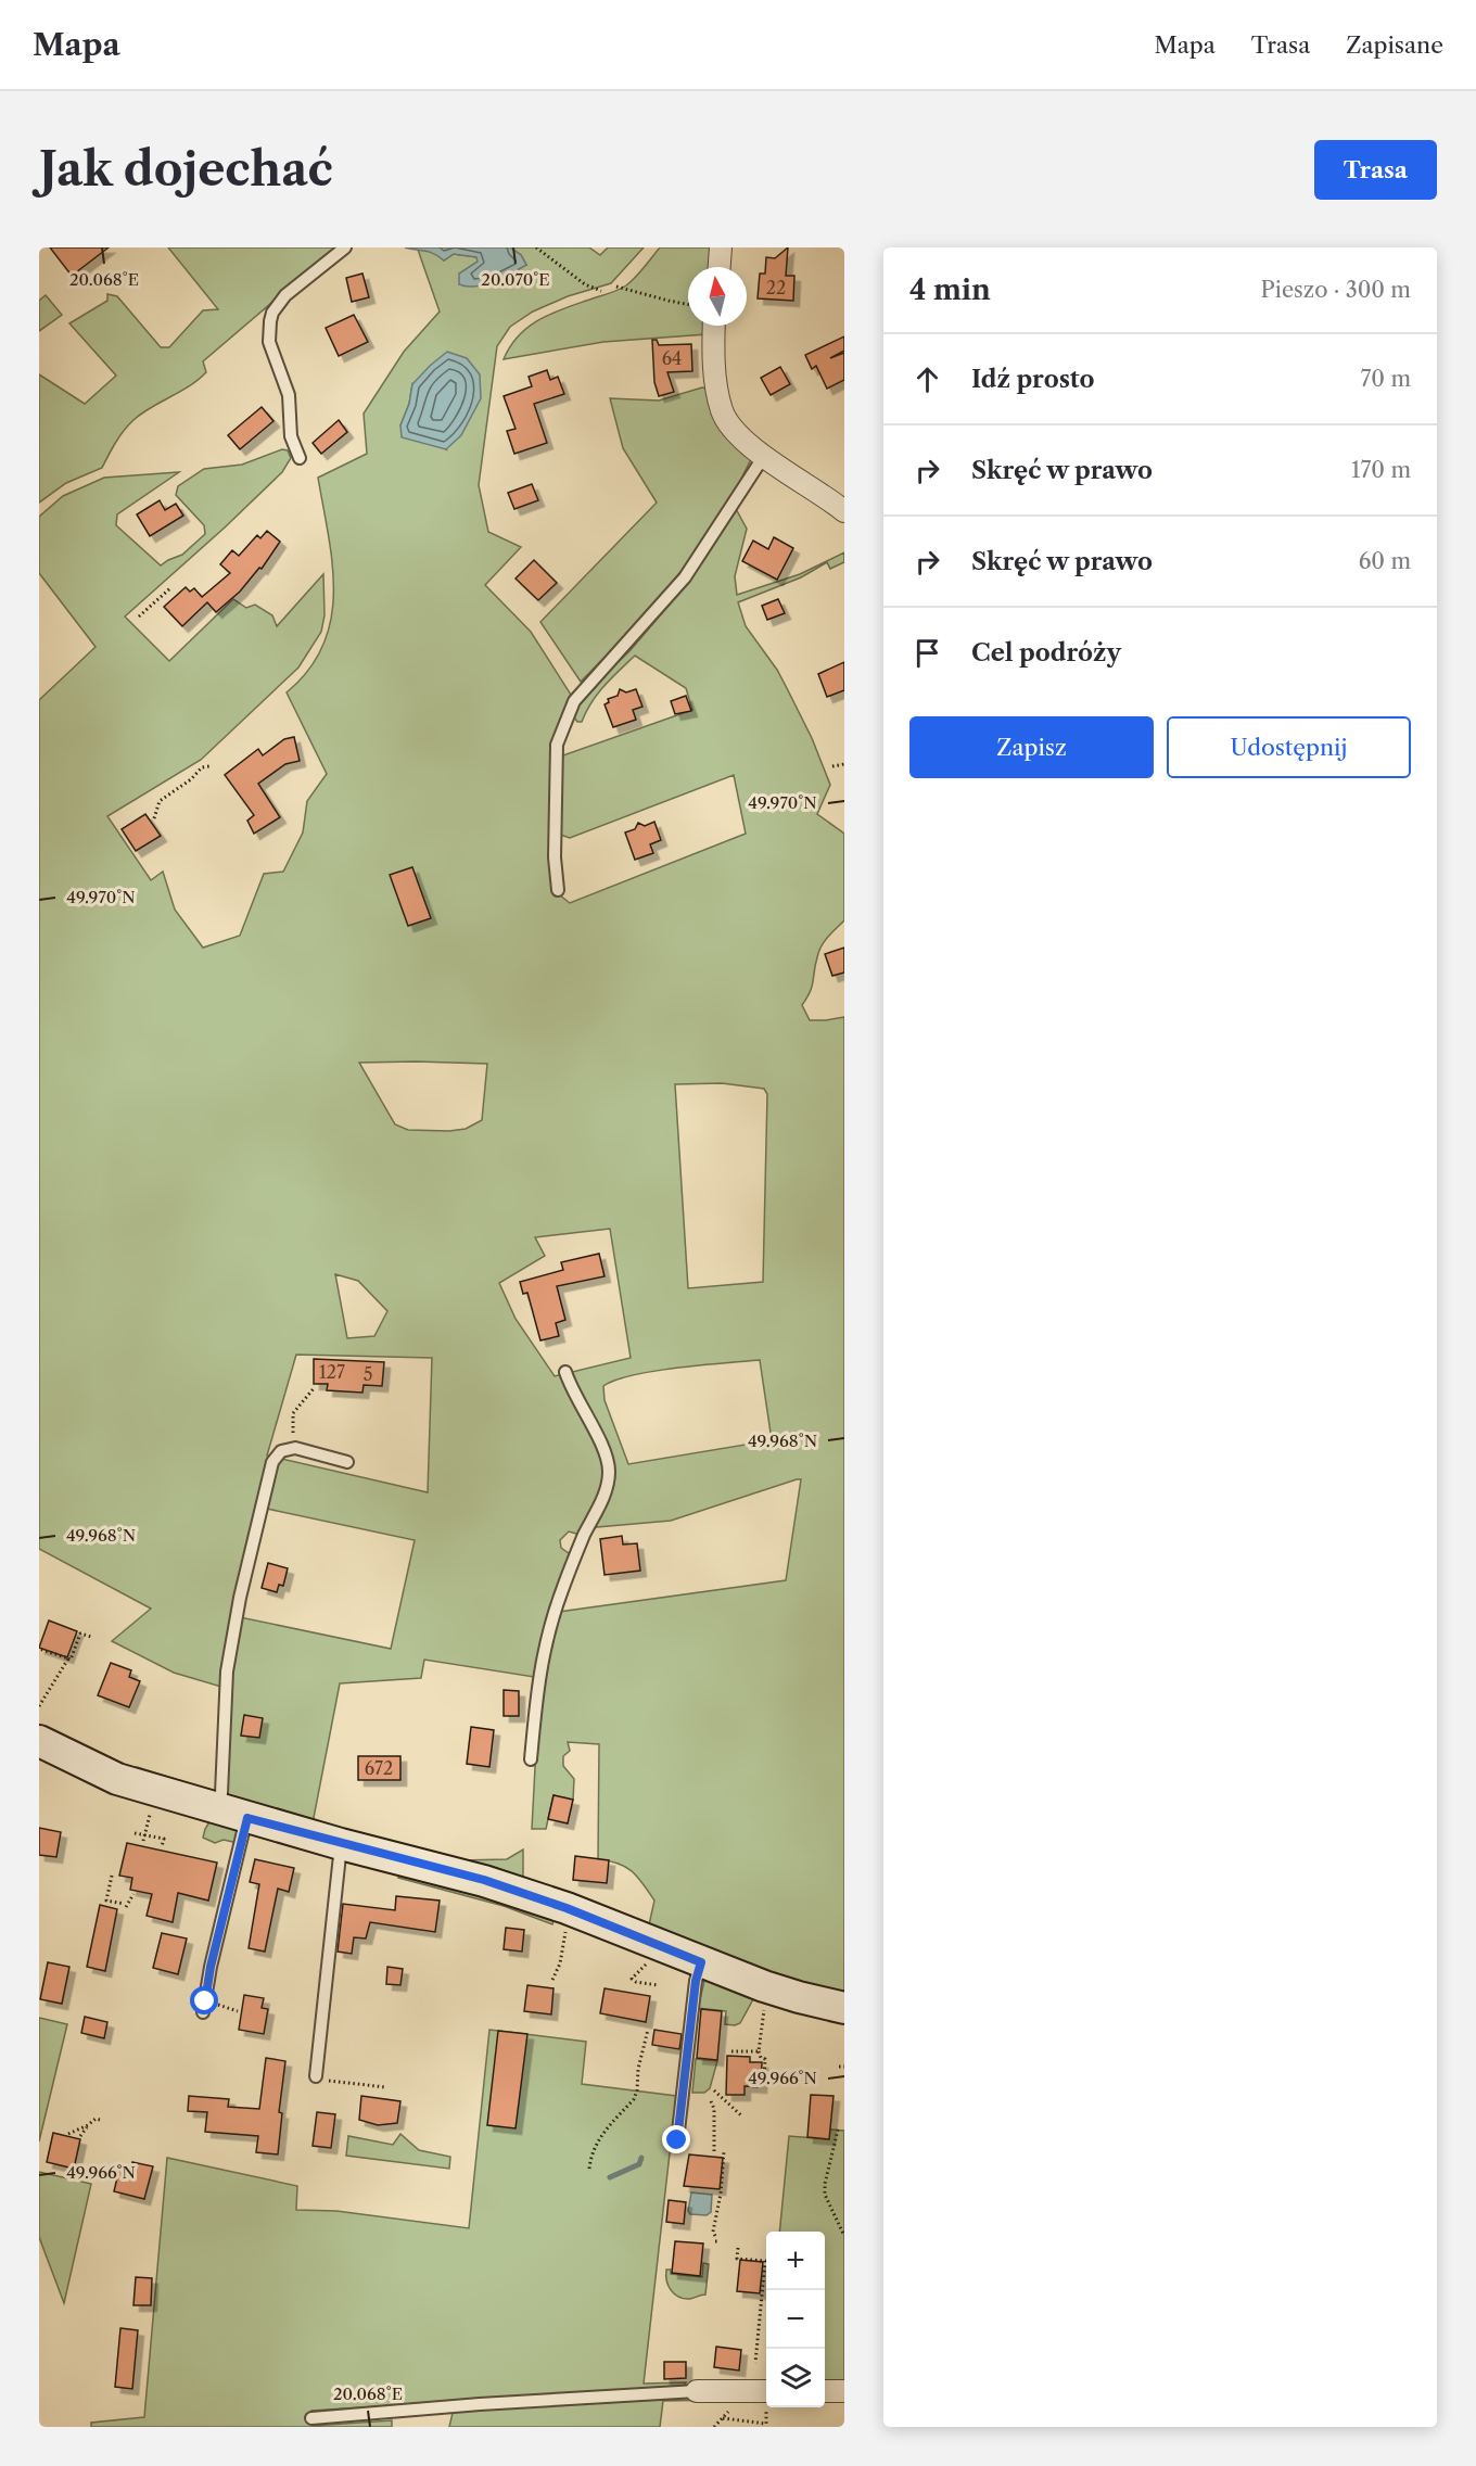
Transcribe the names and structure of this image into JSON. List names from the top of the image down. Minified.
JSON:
{"house_numbers":["22","64","127","5","672"],"north":"top","page":{"header":"Mapa","nav":["Mapa","Trasa","Zapisane"],"buttons":["Trasa",["Zapisz","Udostępnij"]],"title":"Jak dojechać","heading":["4 min","Pieszo · 300 m"],"list":[["Idź prosto","70 m"],["Skręć w prawo","170 m"],["Skręć w prawo","60 m"],"Cel podróży"],"map_buttons":["+","−"]},"coordinates":["20.068°E","20.070°E","49.970°N","49.968°N","49.966°N"]}
